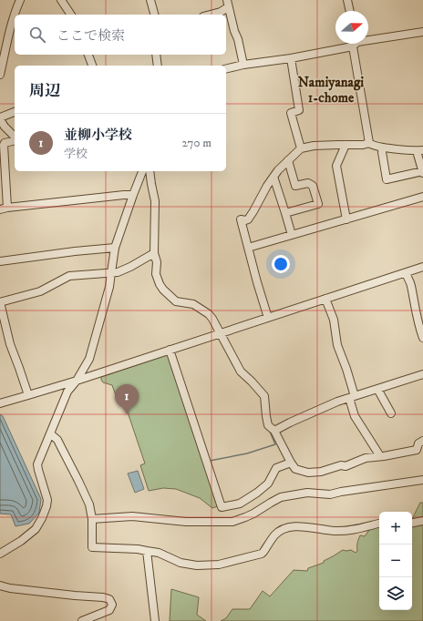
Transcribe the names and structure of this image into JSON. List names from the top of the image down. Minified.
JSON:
{"districts":["Namiyanagi 1-chome"],"north":"right","page":{"search":"ここで検索","heading":"周辺","list":[{"mark":"1","name":"並柳小学校","note":"学校","value":"270 m"}],"pins":"1","map_buttons":["+","−"]}}
